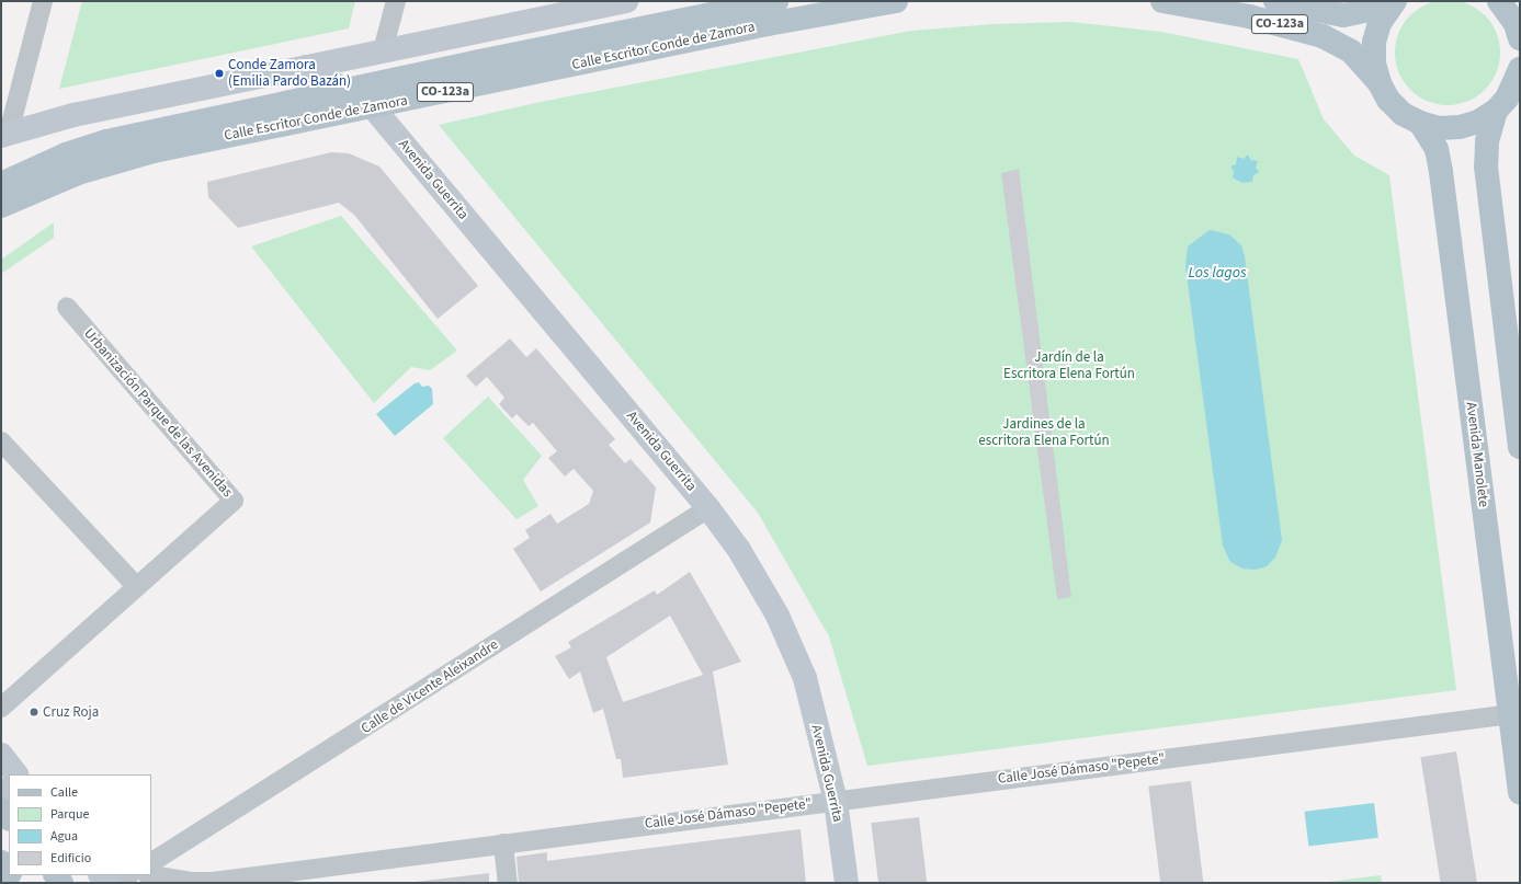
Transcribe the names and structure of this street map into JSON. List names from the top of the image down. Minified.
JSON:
{"streets":{"main road":["CO-123a","Calle Escritor Conde de Zamora","Avenida Manolete"],"street":["Avenida Guerrita","Urbanización Parque de las Avenidas","Calle de Vicente Aleixandre","Calle José Dámaso \"Pepete\""]},"crossings":[["Calle Escritor Conde de Zamora","Avenida Guerrita"],["Avenida Guerrita","Calle de Vicente Aleixandre"],["Avenida Guerrita","Calle José Dámaso \"Pepete\""],["Avenida Manolete","Calle José Dámaso \"Pepete\""]],"water":["Los lagos"],"parks":["Jardín de la Escritora Elena Fortún","Jardines de la escritora Elena Fortún"],"places":["Conde Zamora (Emilia Pardo Bazán)","Cruz Roja"],"legend":["Calle","Parque","Agua","Edificio"]}
